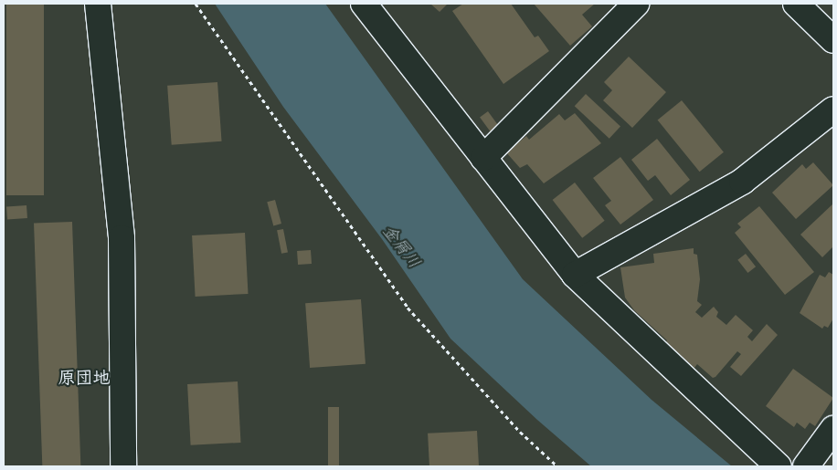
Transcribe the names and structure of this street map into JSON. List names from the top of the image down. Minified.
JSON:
{"districts":["原団地"],"water":["金屑川"]}
